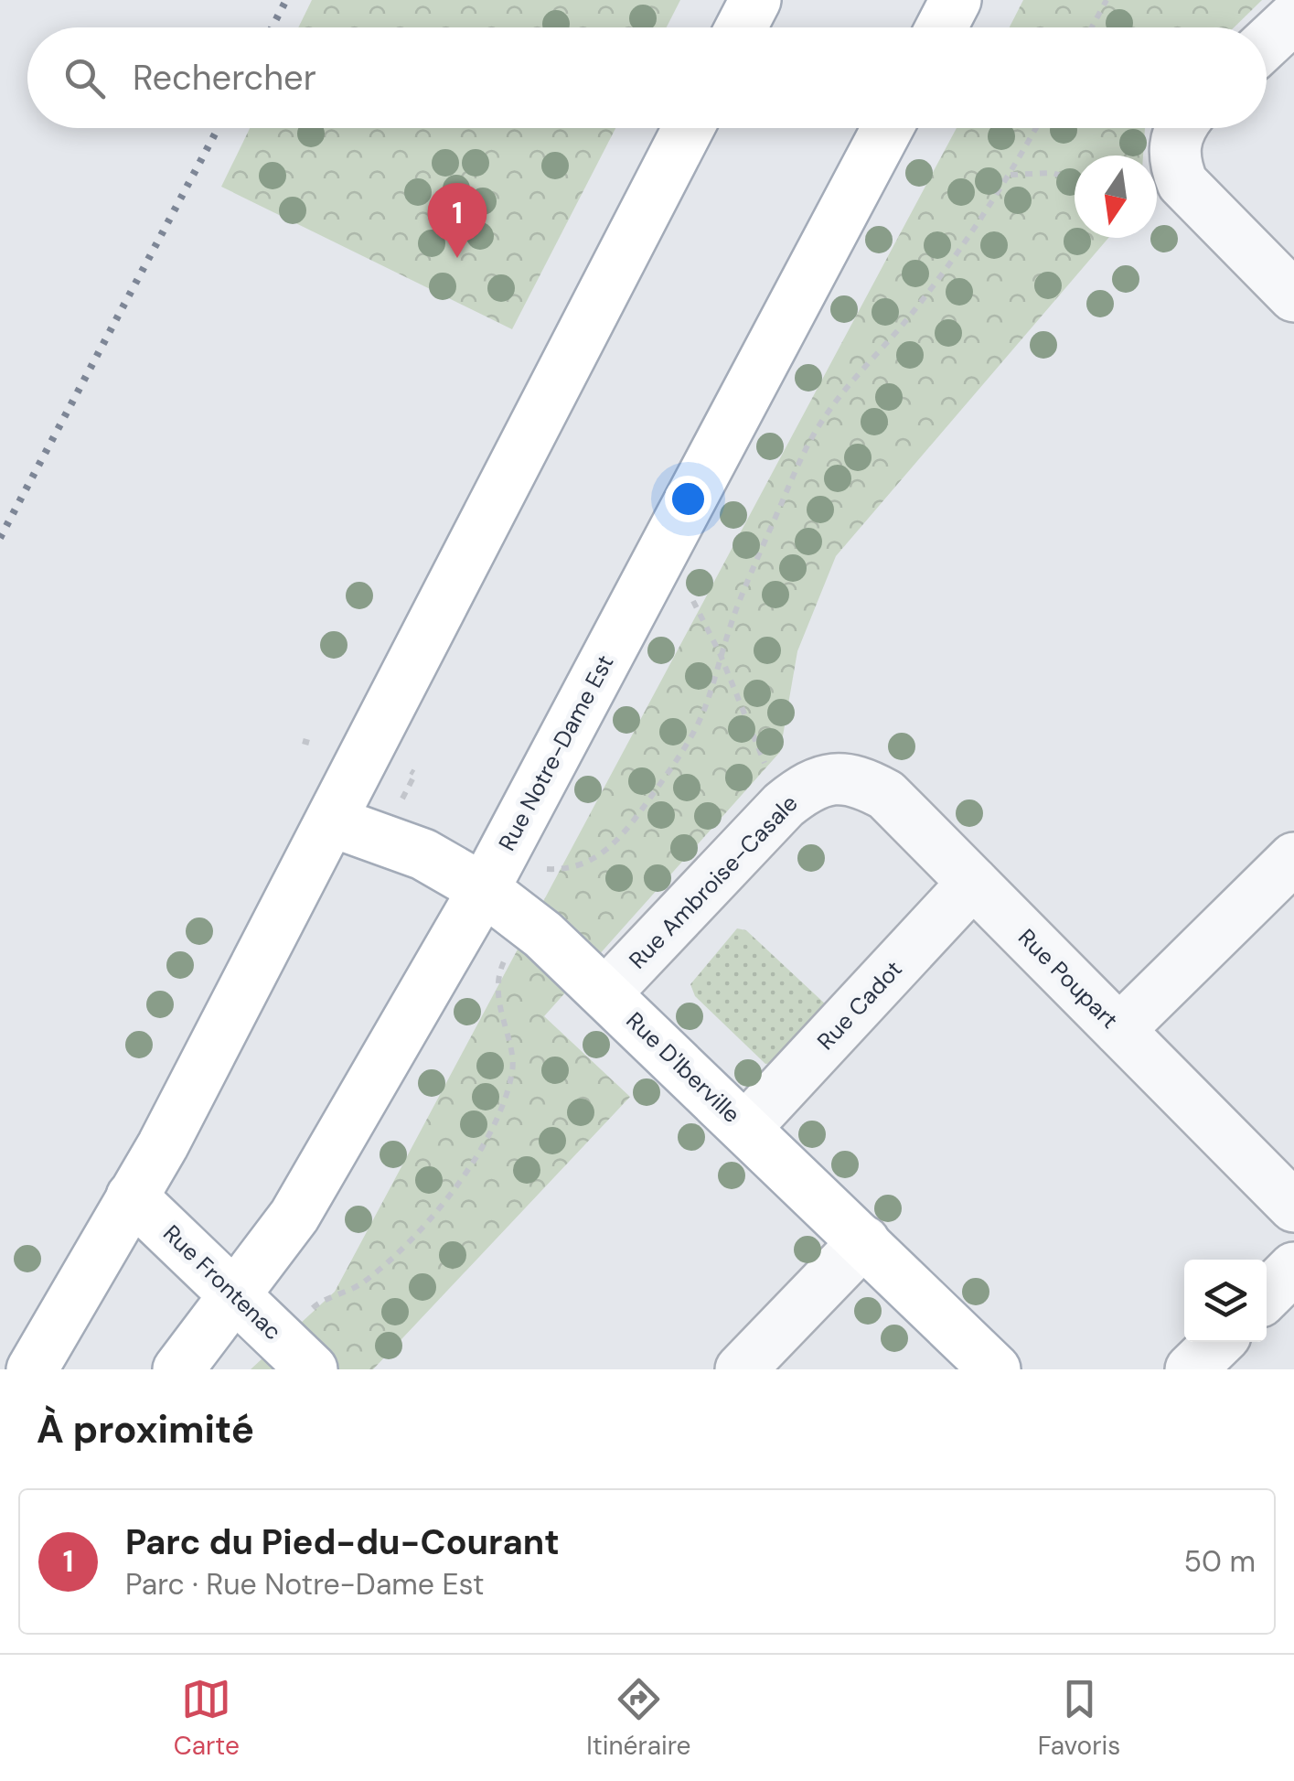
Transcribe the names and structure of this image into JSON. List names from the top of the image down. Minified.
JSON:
{"streets":{"main road":["Rue Notre-Dame Est","Rue D'Iberville","Rue Frontenac"],"street":["Rue Ambroise-Casale","Rue Poupart","Rue Cadot"]},"crossings":[["Rue Notre-Dame Est","Rue D'Iberville"],["Rue Notre-Dame Est","Rue Frontenac"],["Rue Ambroise-Casale","Rue Poupart"],["Rue Ambroise-Casale","Rue D'Iberville"],["Rue Poupart","Rue Cadot"],["Rue Cadot","Rue D'Iberville"]],"north":"bottom","page":{"search":"Rechercher","pins":"1","heading":"À proximité","list":[{"mark":"1","name":"Parc du Pied-du-Courant","note":"Parc · Rue Notre-Dame Est","value":"50 m"}],"nav":["Carte","Itinéraire","Favoris"]}}
